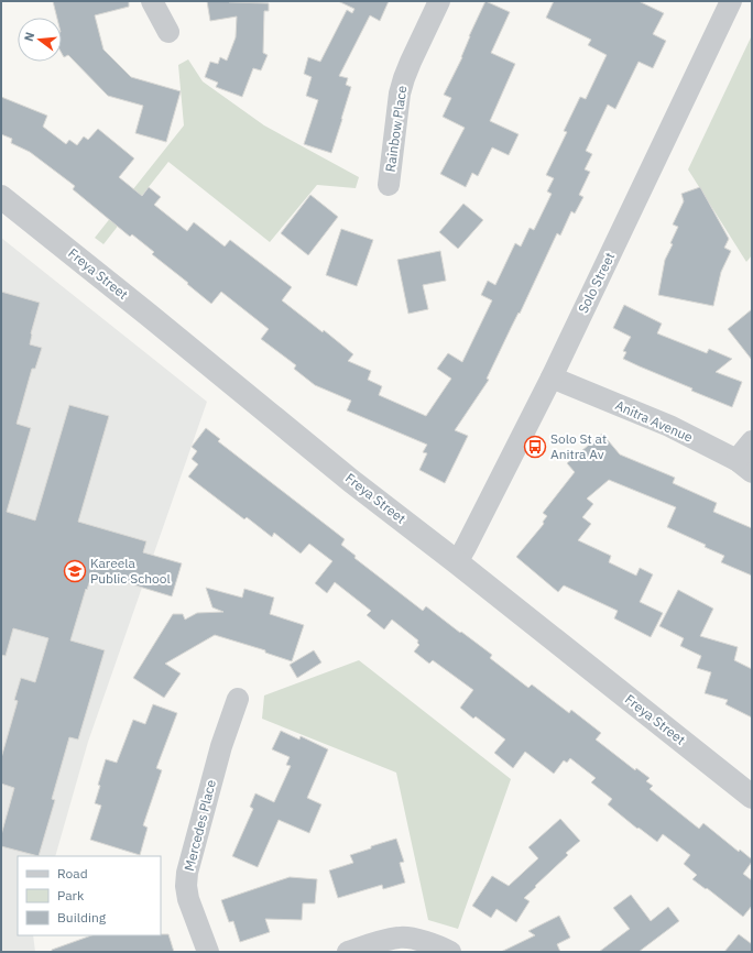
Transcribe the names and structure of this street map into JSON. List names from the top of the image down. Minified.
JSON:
{"streets":{"street":["Rainbow Place","Freya Street","Solo Street","Anitra Avenue","Mercedes Place"]},"crossings":[["Freya Street","Solo Street"],["Solo Street","Anitra Avenue"]],"places":{"bus stop":["Solo St at Anitra Av"],"school or university":["Kareela Public School"]},"legend":["Road","Park","Building"],"north":"left"}
